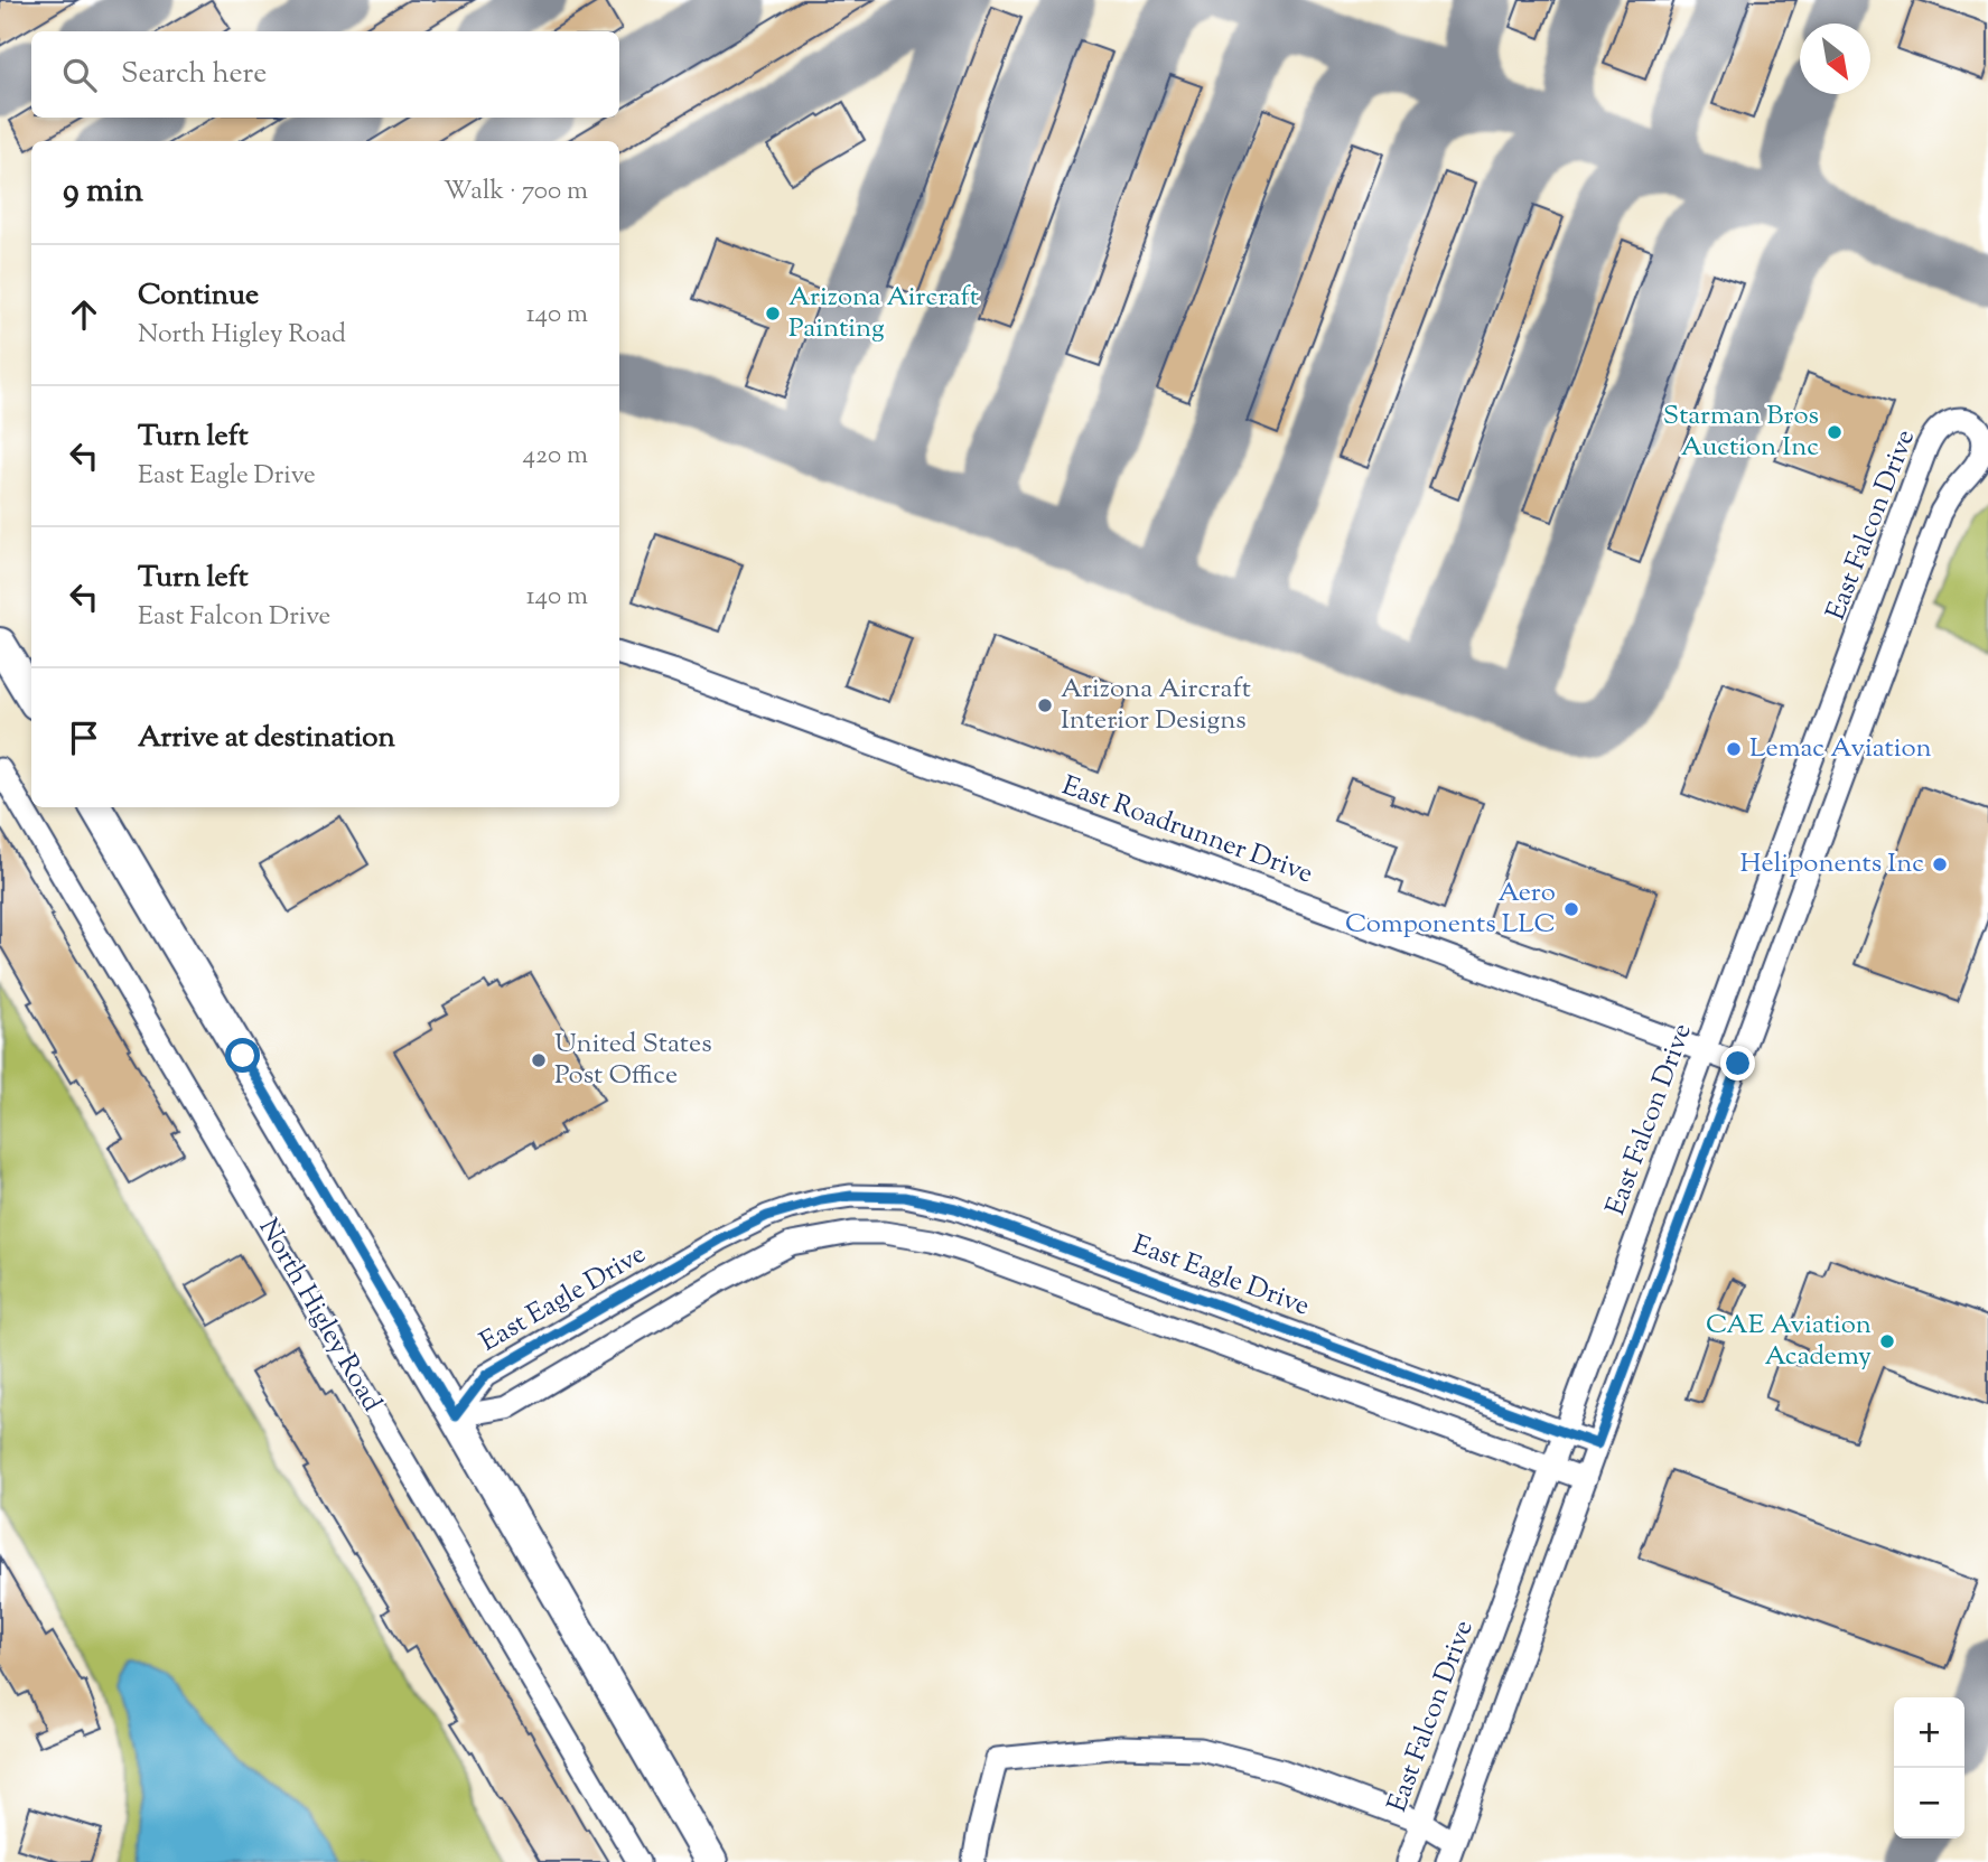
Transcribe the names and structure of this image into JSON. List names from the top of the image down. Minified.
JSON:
{"streets":{"street":["East Falcon Drive","East Roadrunner Drive","East Eagle Drive","North Higley Road"]},"crossings":[["East Falcon Drive","East Roadrunner Drive"],["East Falcon Drive","East Eagle Drive"]],"places":["Arizona Aircraft Painting","Starman Bros Auction Inc","Arizona Aircraft Interior Designs","Lemac Aviation","Heliponents Inc","Aero Components LLC","United States Post Office","CAE Aviation Academy"],"north":"bottom right","page":{"search":"Search here","heading":["9 min","Walk · 700 m"],"list":[["Continue","North Higley Road","140 m"],["Turn left","East Eagle Drive","420 m"],["Turn left","East Falcon Drive","140 m"],"Arrive at destination"],"map_buttons":["+","−"]}}
